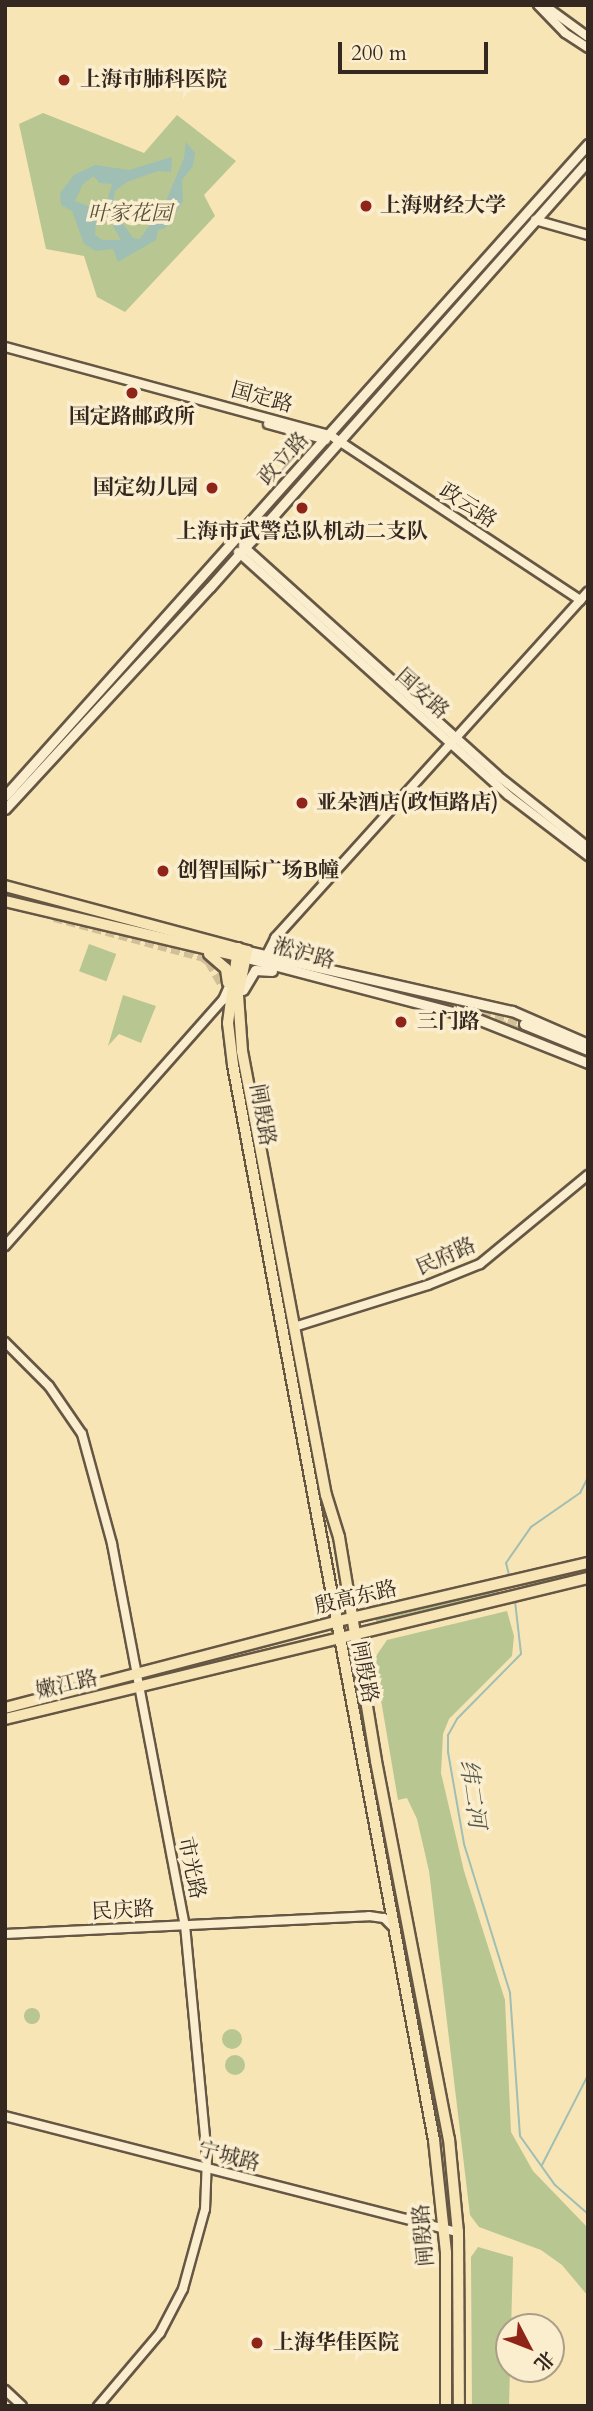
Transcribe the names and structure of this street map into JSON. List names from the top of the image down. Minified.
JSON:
{"streets":{"main road":["政立路","淞沪路","闸殷路","殷高东路","嫩江路"],"street":["国定路","政云路","国安路","民府路","市光路","民庆路","宁城路"]},"crossings":[["国定路","政立路"],["国定路","政云路"],["政立路","政云路"],["政立路","国安路"],["淞沪路","闸殷路"],["闸殷路","民府路"],["闸殷路","殷高东路"],["闸殷路","宁城路"],["殷高东路","嫩江路"],["殷高东路","市光路"],["嫩江路","市光路"],["市光路","民庆路"],["市光路","宁城路"]],"water":["纬二河"],"parks":["叶家花园"],"places":["上海市肺科医院","上海财经大学","国定路邮政所","国定幼儿园","上海市武警总队机动二支队","亚朵酒店(政恒路店)","创智国际广场B幢","三门路","上海华佳医院"],"scale_bar":"200 m","north":"bottom right"}
